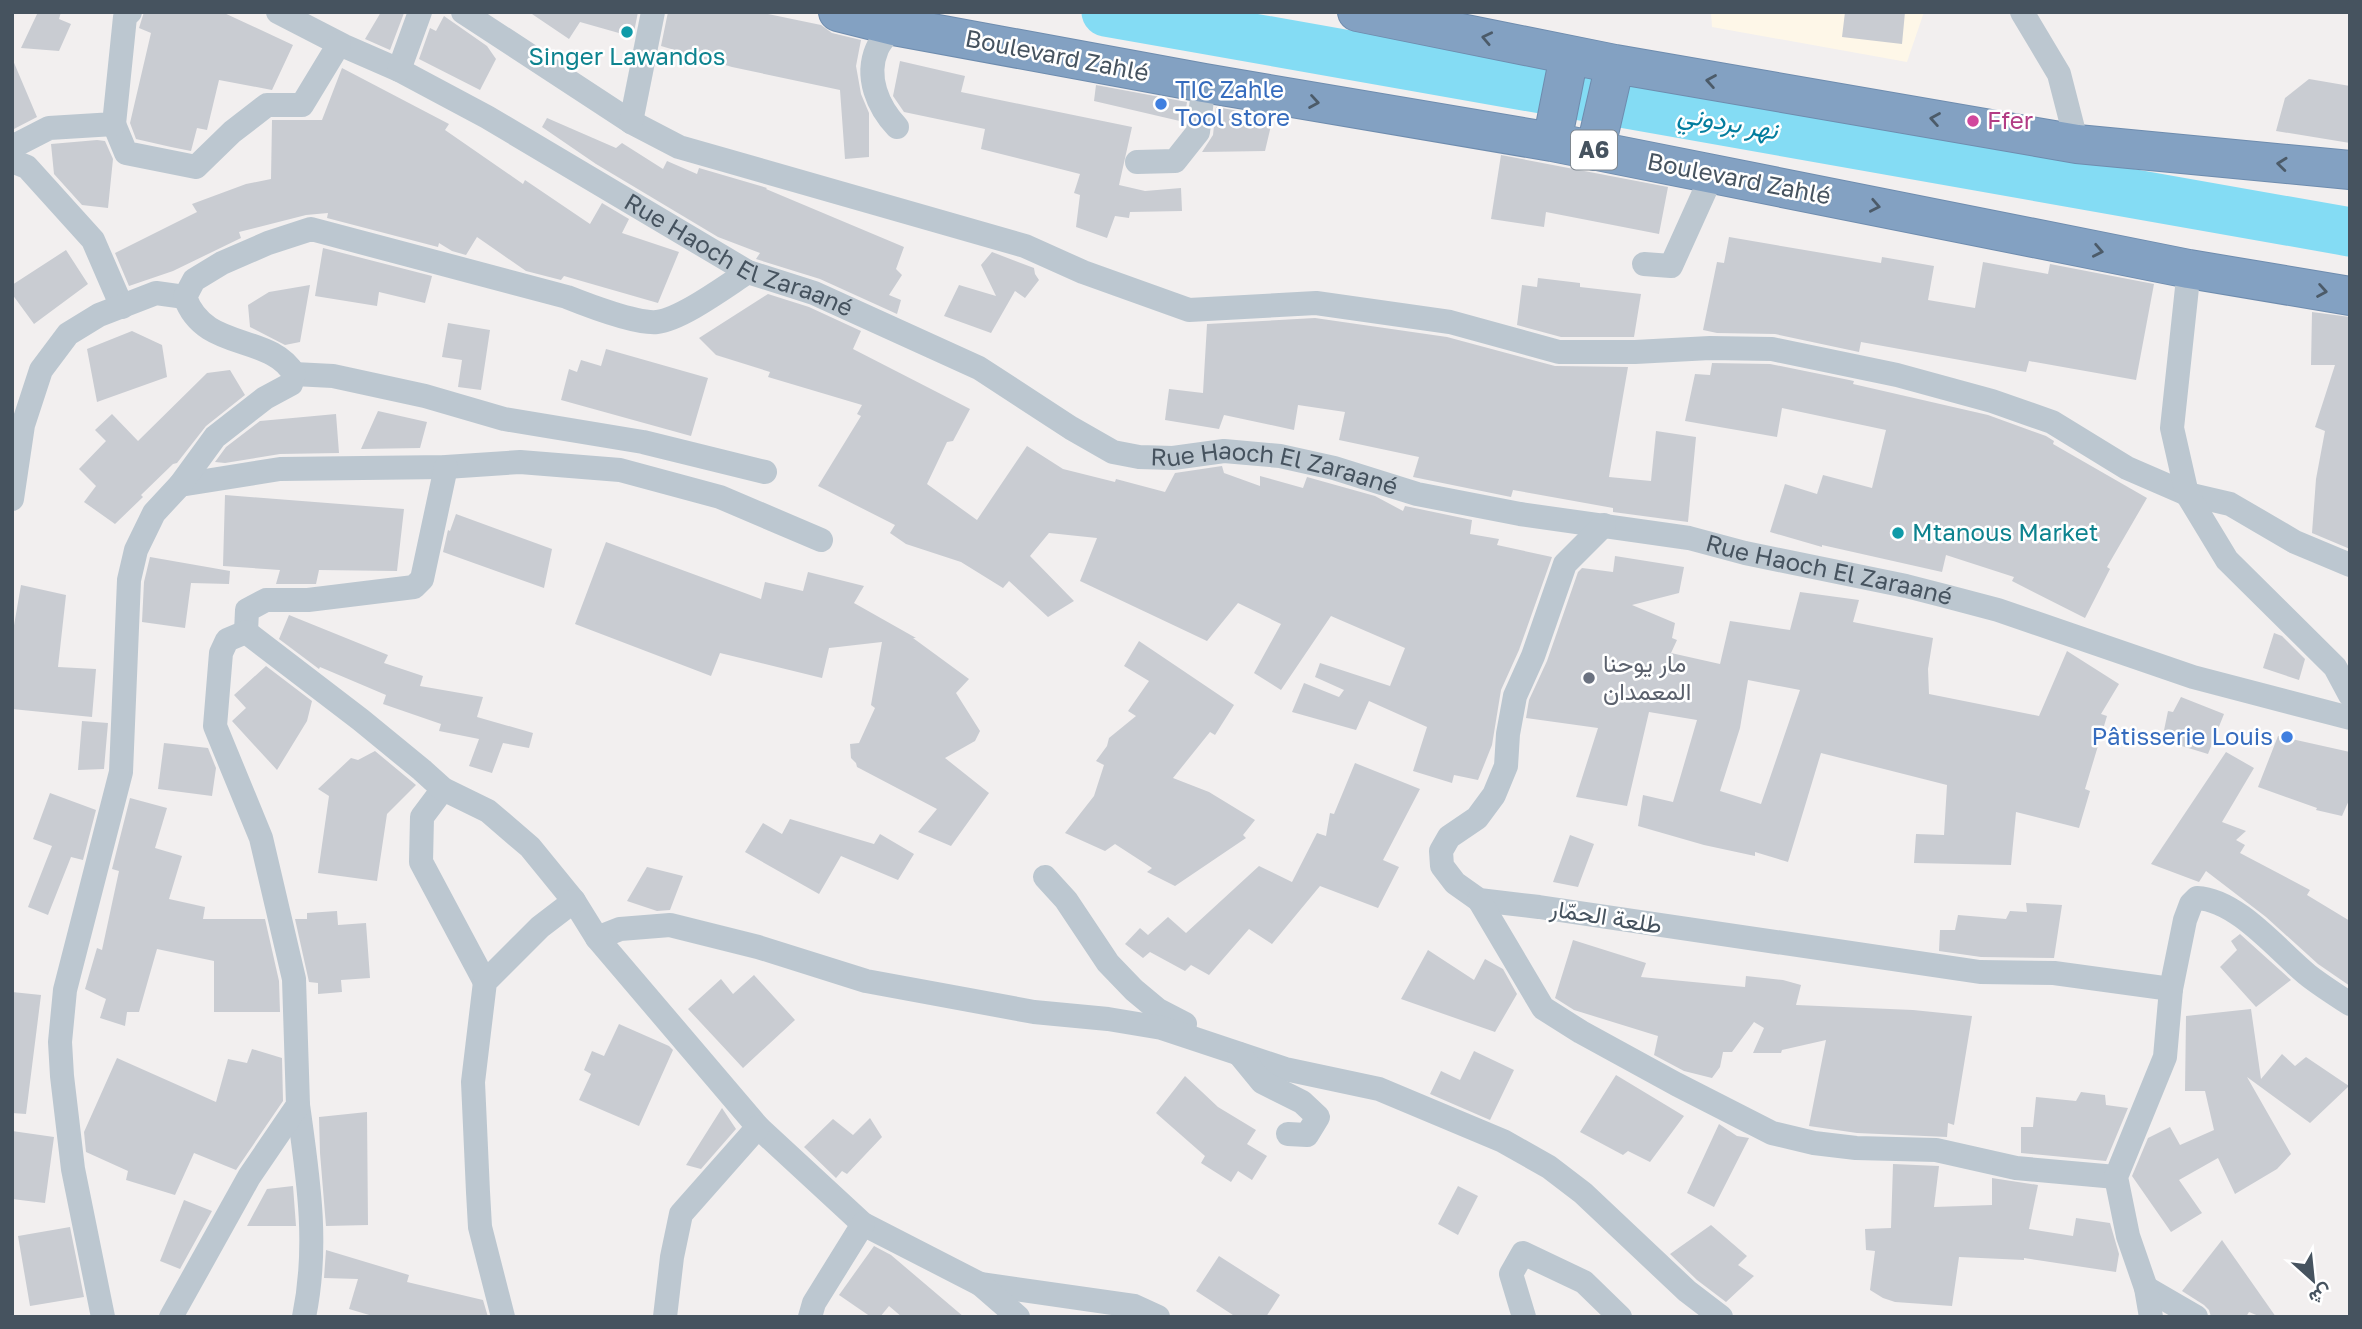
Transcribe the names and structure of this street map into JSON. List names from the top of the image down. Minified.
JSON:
{"streets":{"highway":["Boulevard Zahlé","A6"],"street":["Rue Haoch El Zaraané","طلعة الحمّار"]},"water":["نهر بردوني"],"places":["Singer Lawandos","TIC Zahle Tool store","Ffer","Mtanous Market","مار يوحنا المعمدان","Pâtisserie Louis"],"north":"bottom right"}
